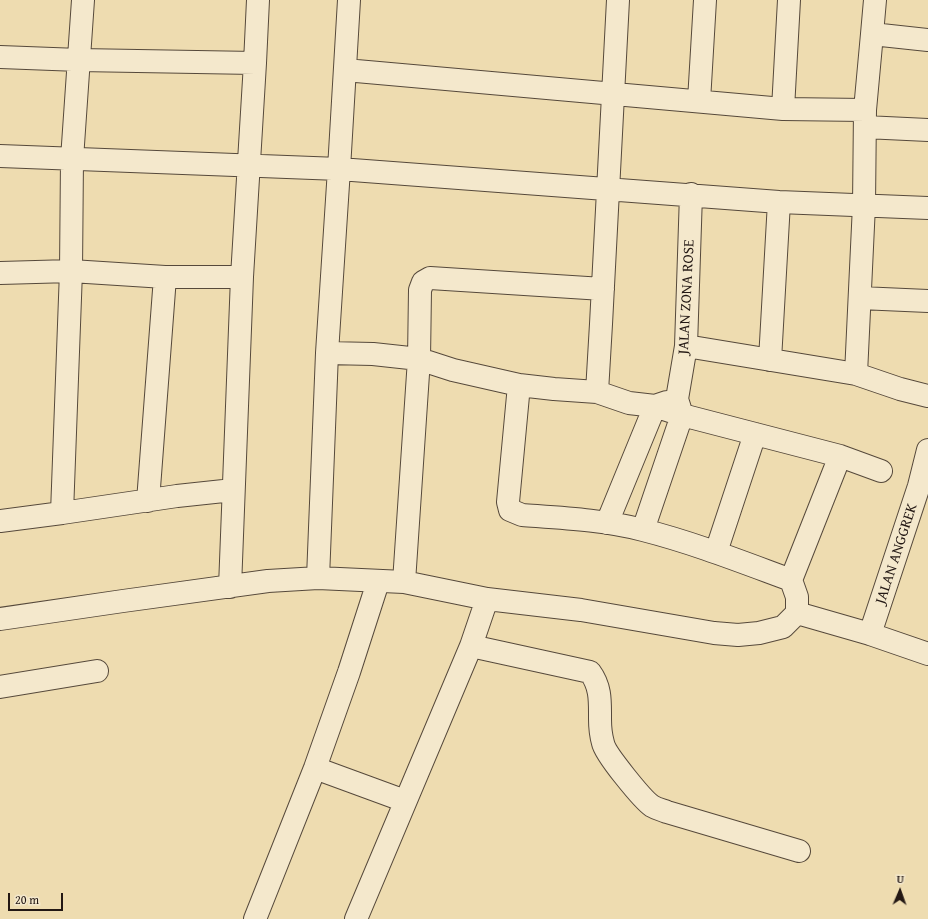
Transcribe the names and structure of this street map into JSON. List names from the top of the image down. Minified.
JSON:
{"streets":{"street":["JALAN ZONA ROSE","JALAN ANGGREK"]},"scale_bar":"20 m","north":"top"}
